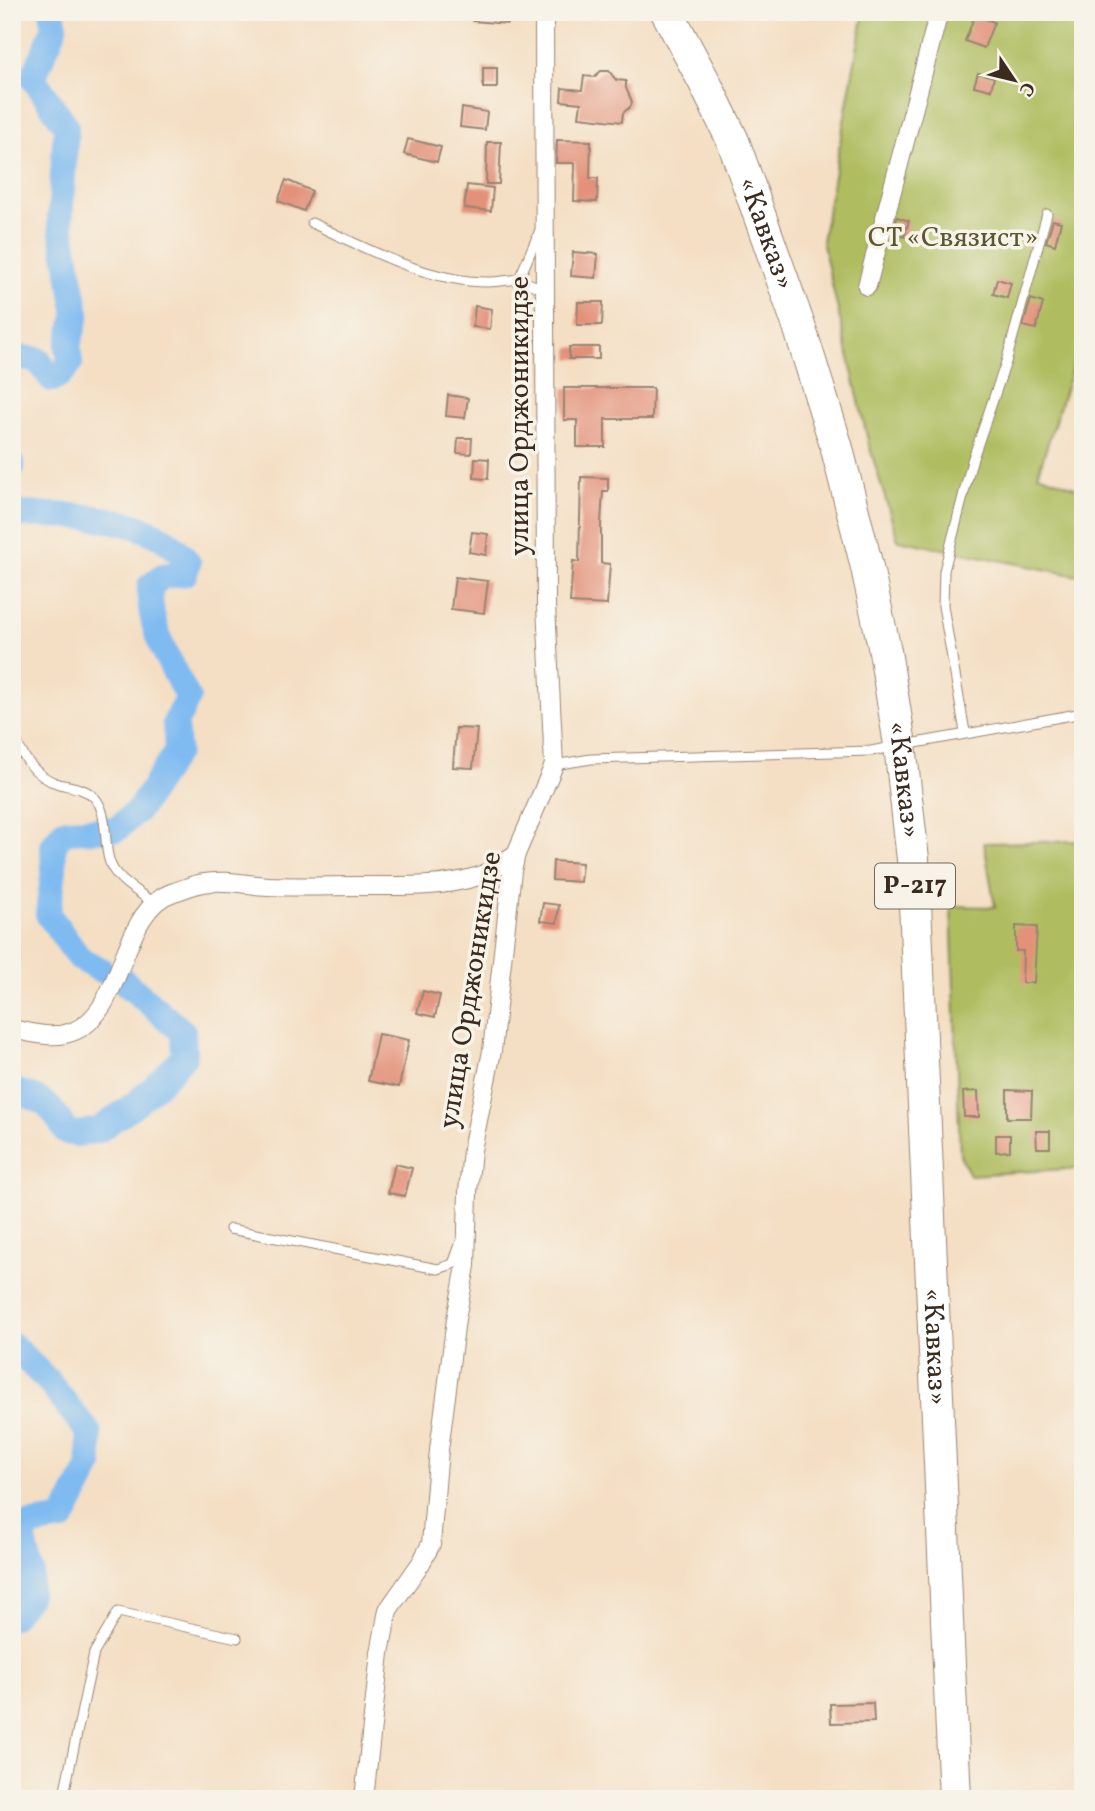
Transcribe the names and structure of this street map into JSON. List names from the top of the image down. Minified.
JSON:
{"streets":{"highway":["«Кавказ»","Р-217"],"street":["улица Орджоникидзе"]},"parks":["СТ «Связист»"],"north":"bottom right"}
